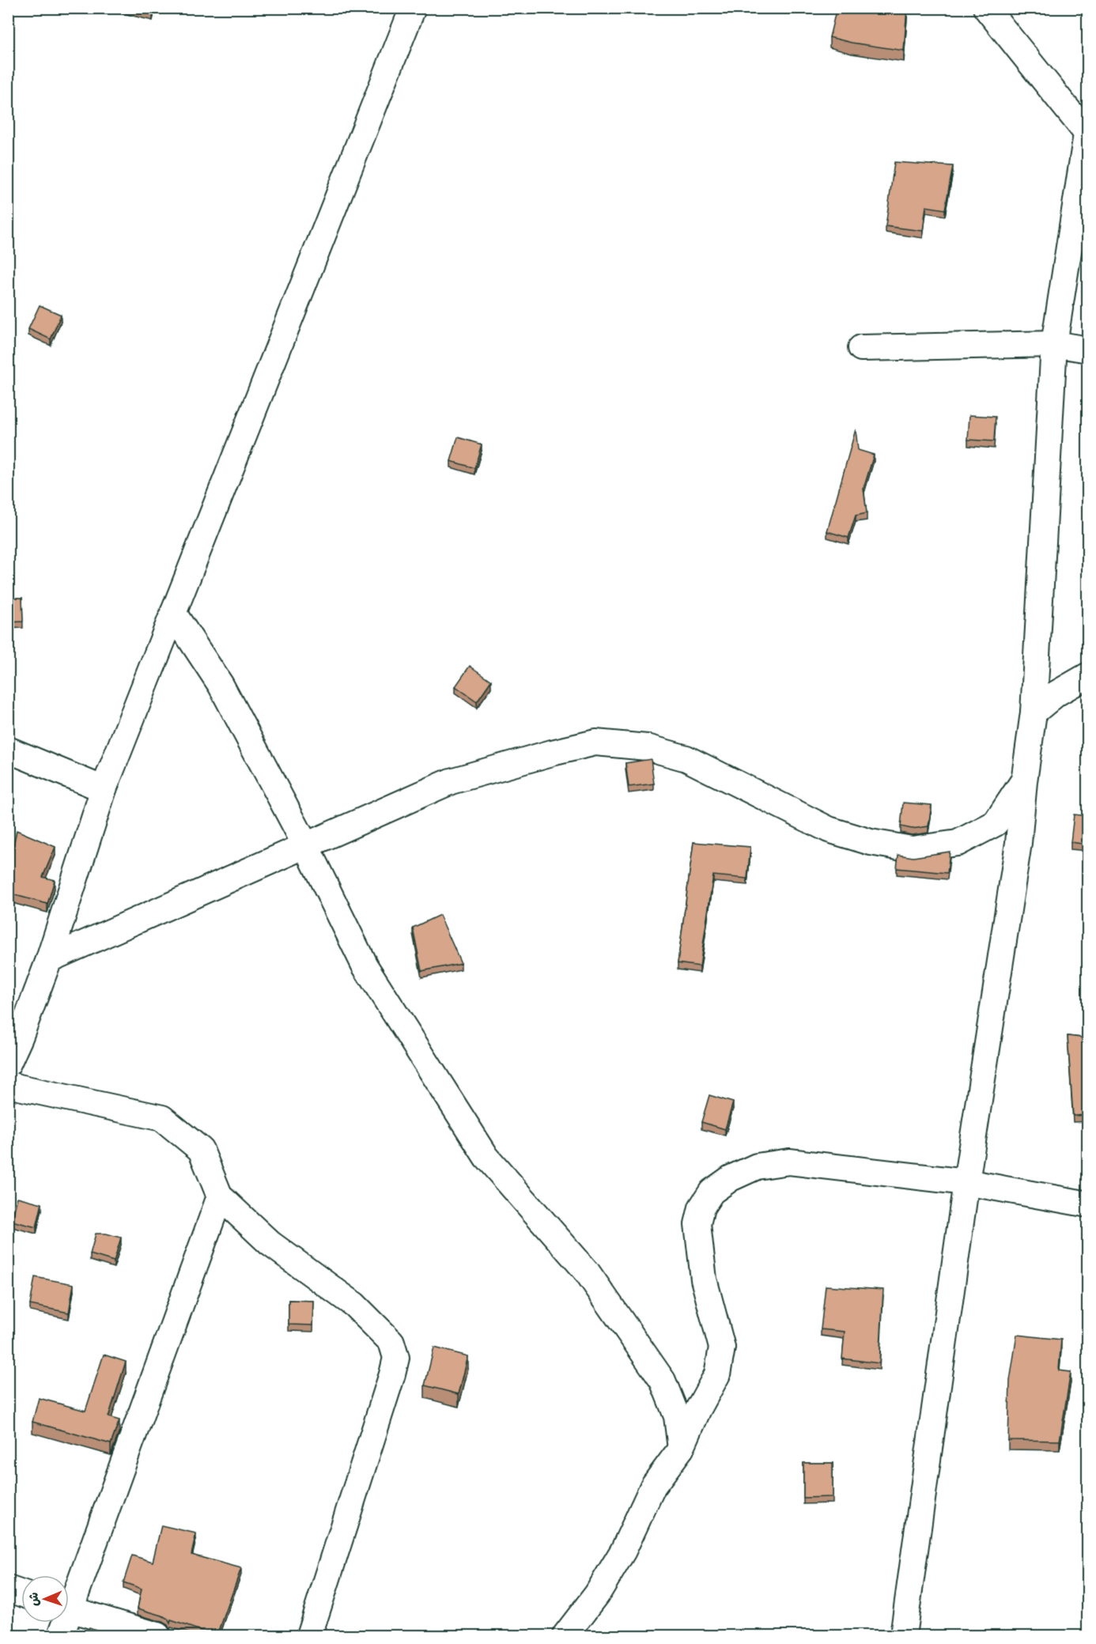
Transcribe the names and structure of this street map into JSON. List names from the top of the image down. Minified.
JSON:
{"north":"left"}
